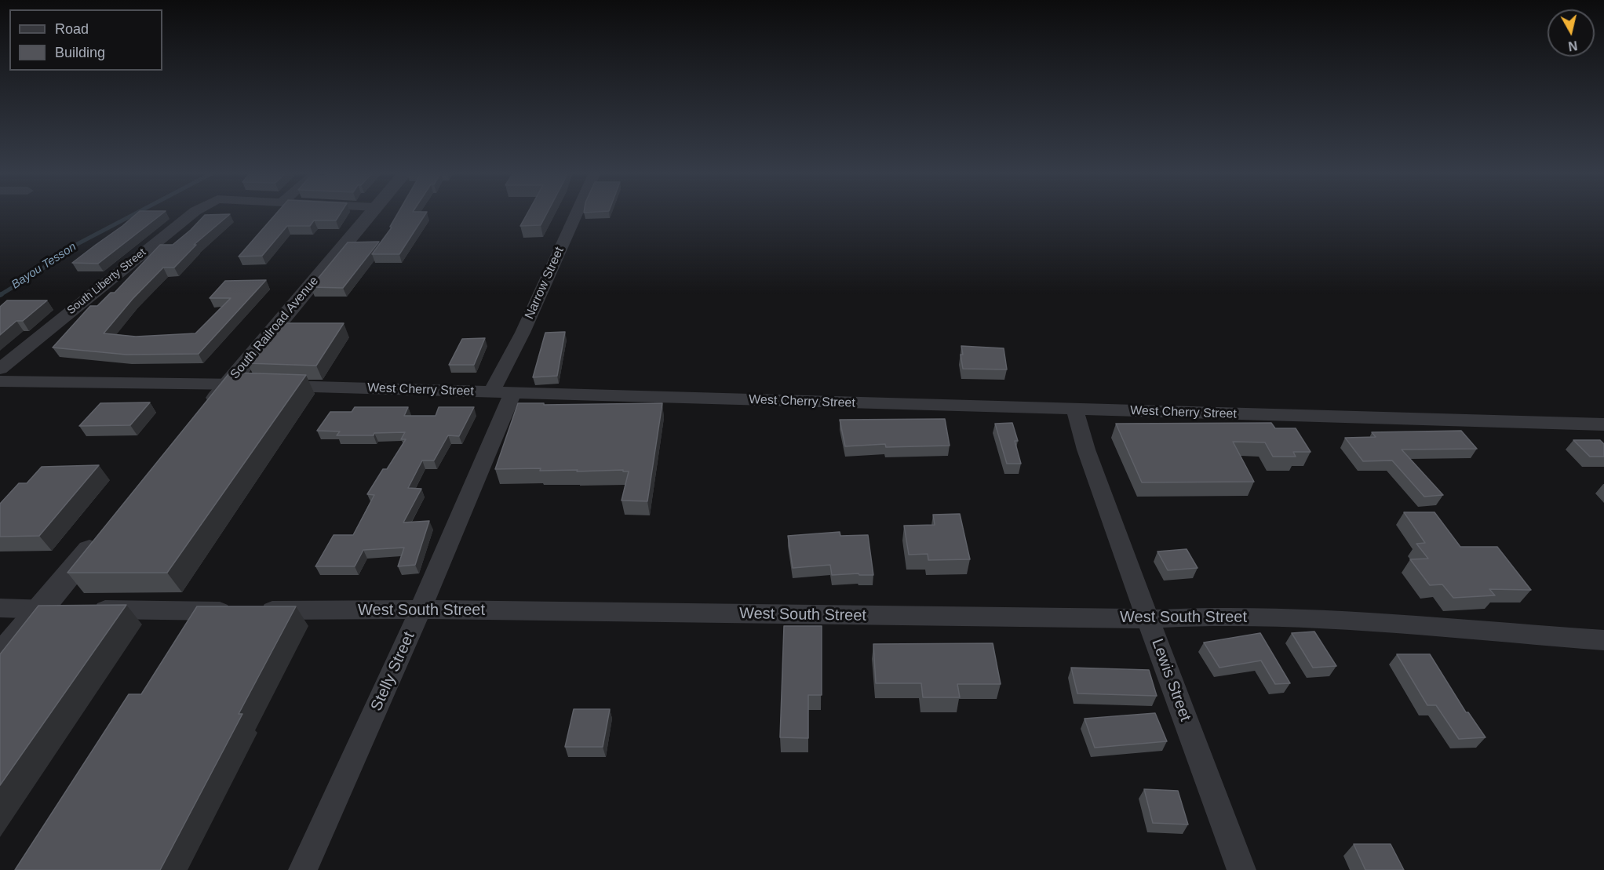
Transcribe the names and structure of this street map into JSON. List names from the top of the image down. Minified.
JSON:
{"streets":{"street":["South Liberty Street","Narrow Street","South Railroad Avenue","West Cherry Street","West South Street","Stelly Street","Lewis Street"]},"crossings":[["Narrow Street","West Cherry Street"],["Narrow Street","Stelly Street"],["South Railroad Avenue","West Cherry Street"],["West Cherry Street","Stelly Street"],["West Cherry Street","Lewis Street"],["West South Street","Stelly Street"],["West South Street","Lewis Street"]],"water":["Bayou Tesson"],"legend":["Road","Building"],"north":"bottom"}
